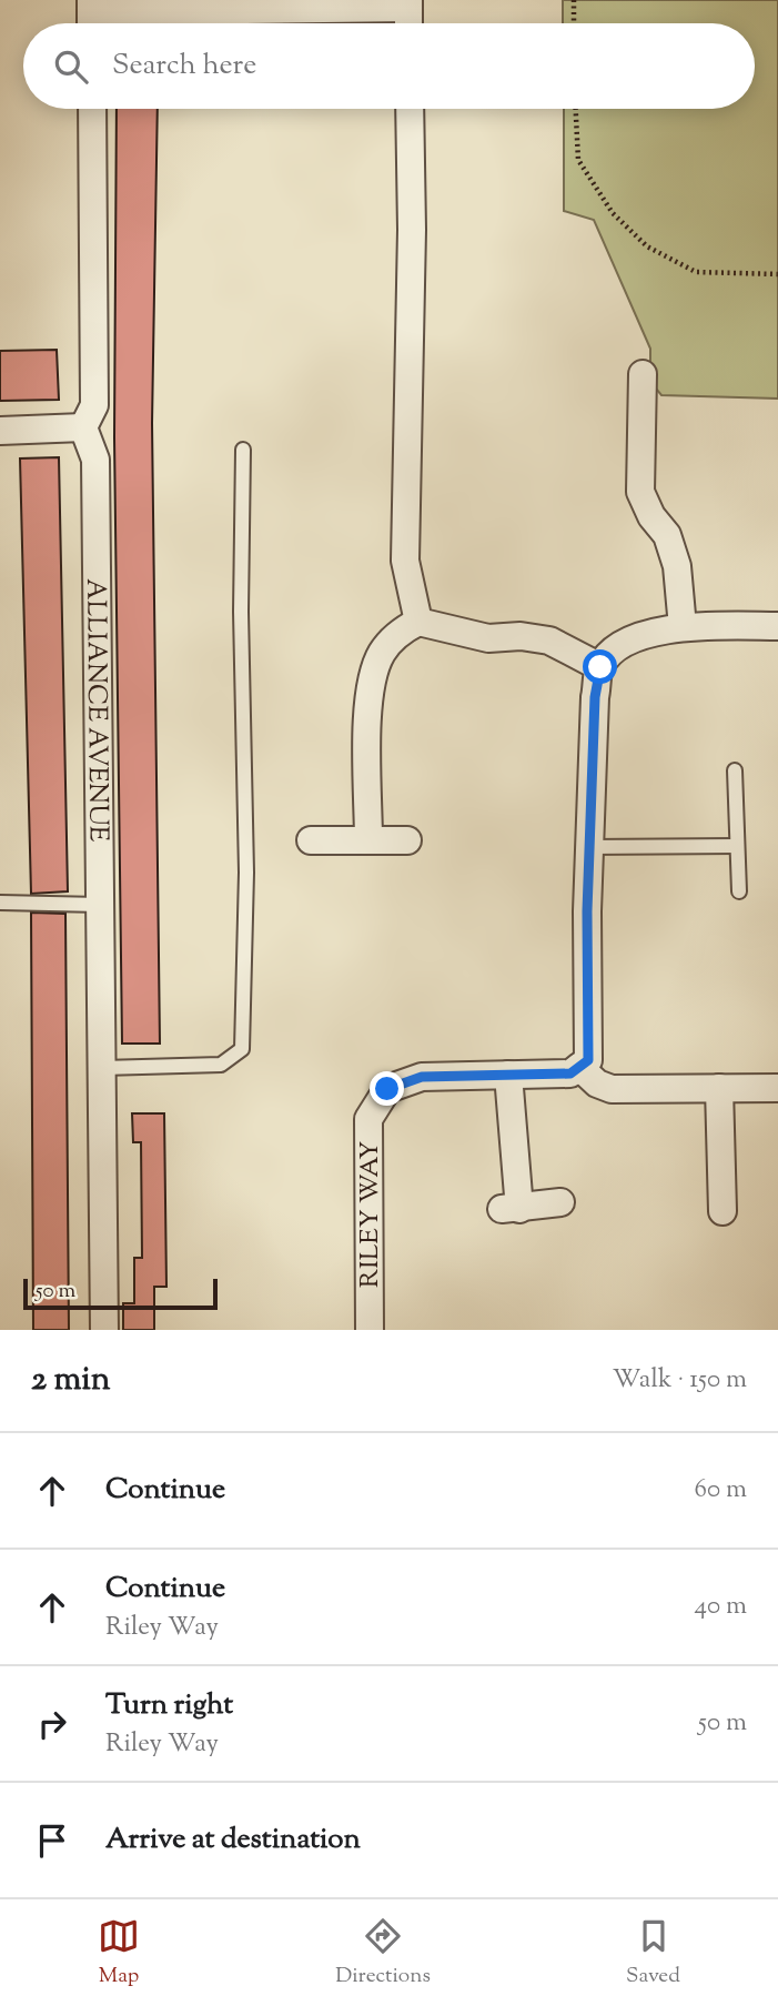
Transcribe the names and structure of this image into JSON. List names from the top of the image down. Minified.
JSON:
{"streets":{"street":["ALLIANCE AVENUE","RILEY WAY"]},"scale_bar":"50 m","page":{"search":"Search here","scale":"50 m","heading":["2 min","Walk · 150 m"],"list":[["Continue","60 m"],["Continue","Riley Way","40 m"],["Turn right","Riley Way","50 m"],"Arrive at destination"],"nav":["Map","Directions","Saved"]}}
